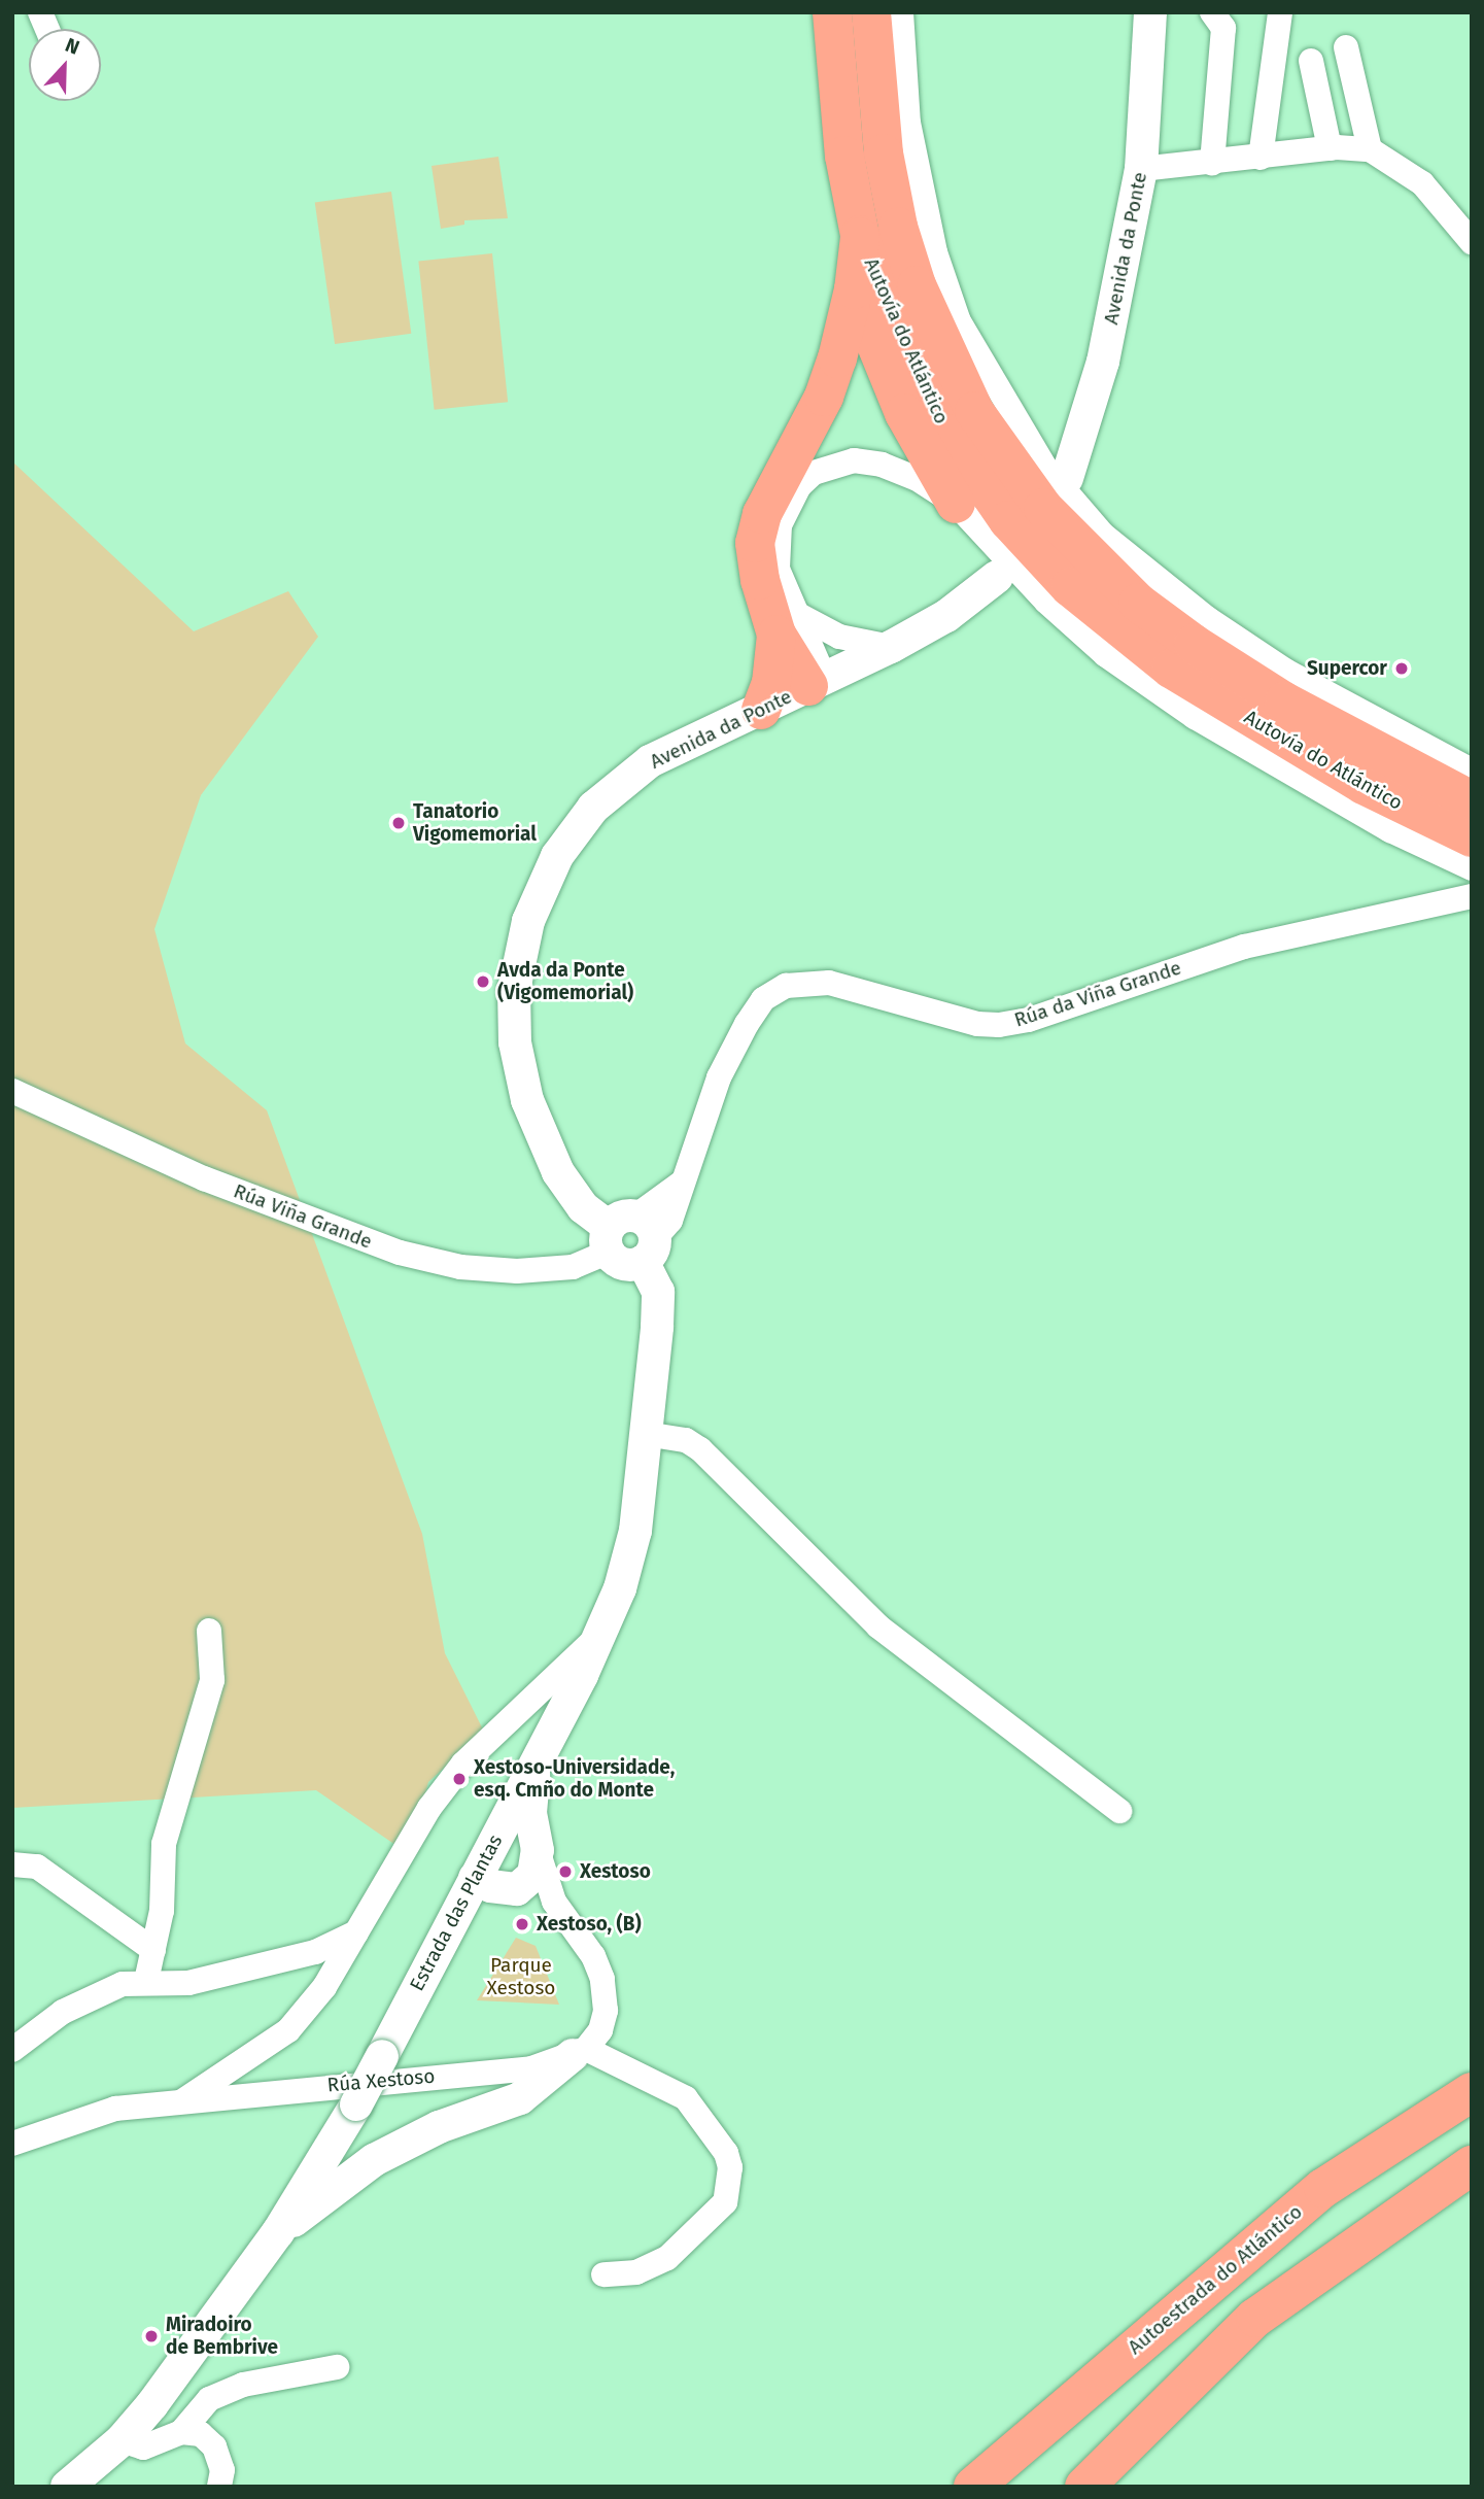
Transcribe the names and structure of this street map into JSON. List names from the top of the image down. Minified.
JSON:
{"streets":{"highway":["Autovía do Atlántico","Autoestrada do Atlántico"],"street":["Avenida da Ponte","Rúa da Viña Grande","Rúa Viña Grande","Estrada das Plantas","Rúa Xestoso"]},"crossings":[["Avenida da Ponte","Rúa da Viña Grande"],["Avenida da Ponte","Rúa Viña Grande"],["Avenida da Ponte","Estrada das Plantas"],["Autovía do Atlántico","Rúa da Viña Grande"],["Rúa da Viña Grande","Rúa Viña Grande"],["Rúa da Viña Grande","Estrada das Plantas"],["Rúa Viña Grande","Estrada das Plantas"]],"parks":["Parque Xestoso"],"places":["Supercor","Tanatorio Vigomemorial","Avda da Ponte (Vigomemorial)","Xestoso-Universidade, esq. Cmño do Monte","Xestoso","Xestoso, (B)","Miradoiro de Bembrive"],"north":"top"}
